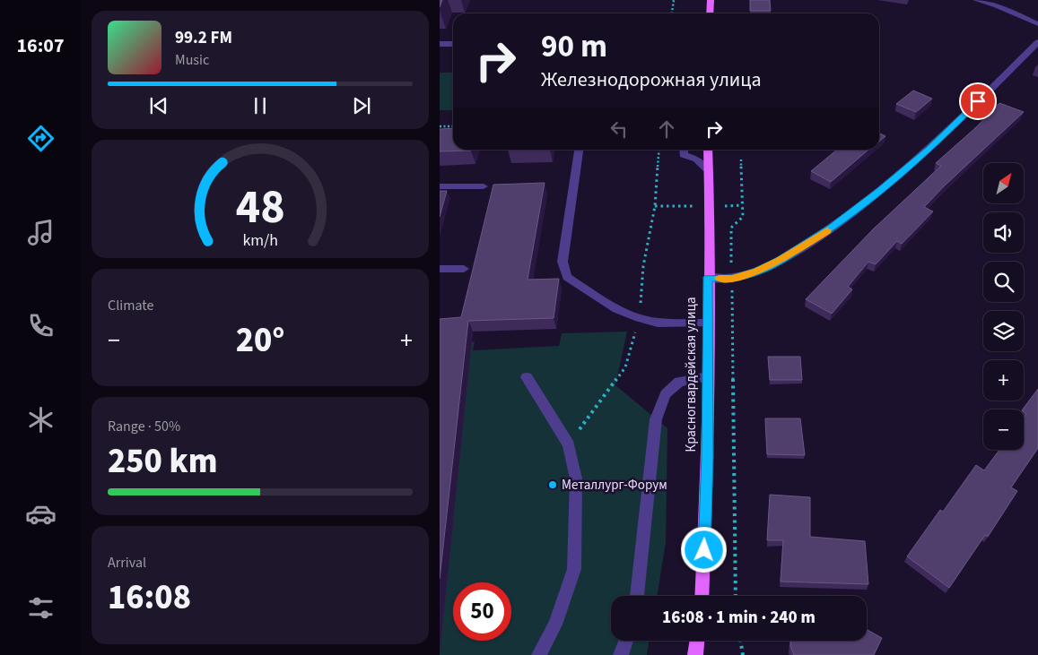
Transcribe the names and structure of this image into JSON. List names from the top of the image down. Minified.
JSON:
{"streets":{"main road":["Красногвардейская улица"]},"places":["Металлург-Форум"],"north":"top right","page":{"tabs":"16:07","turn":["90 m","Железнодорожная улица"],"song":["99.2 FM","Music"],"map_buttons":["+","−"],"tile":["Climate",["Range · 50%","250 km"],["Arrival","16:08"]],"heat":["−","20°","+"],"limit":"50","trip":"16:08 · 1 min · 240 m","gauge":["48","km/h"]}}
